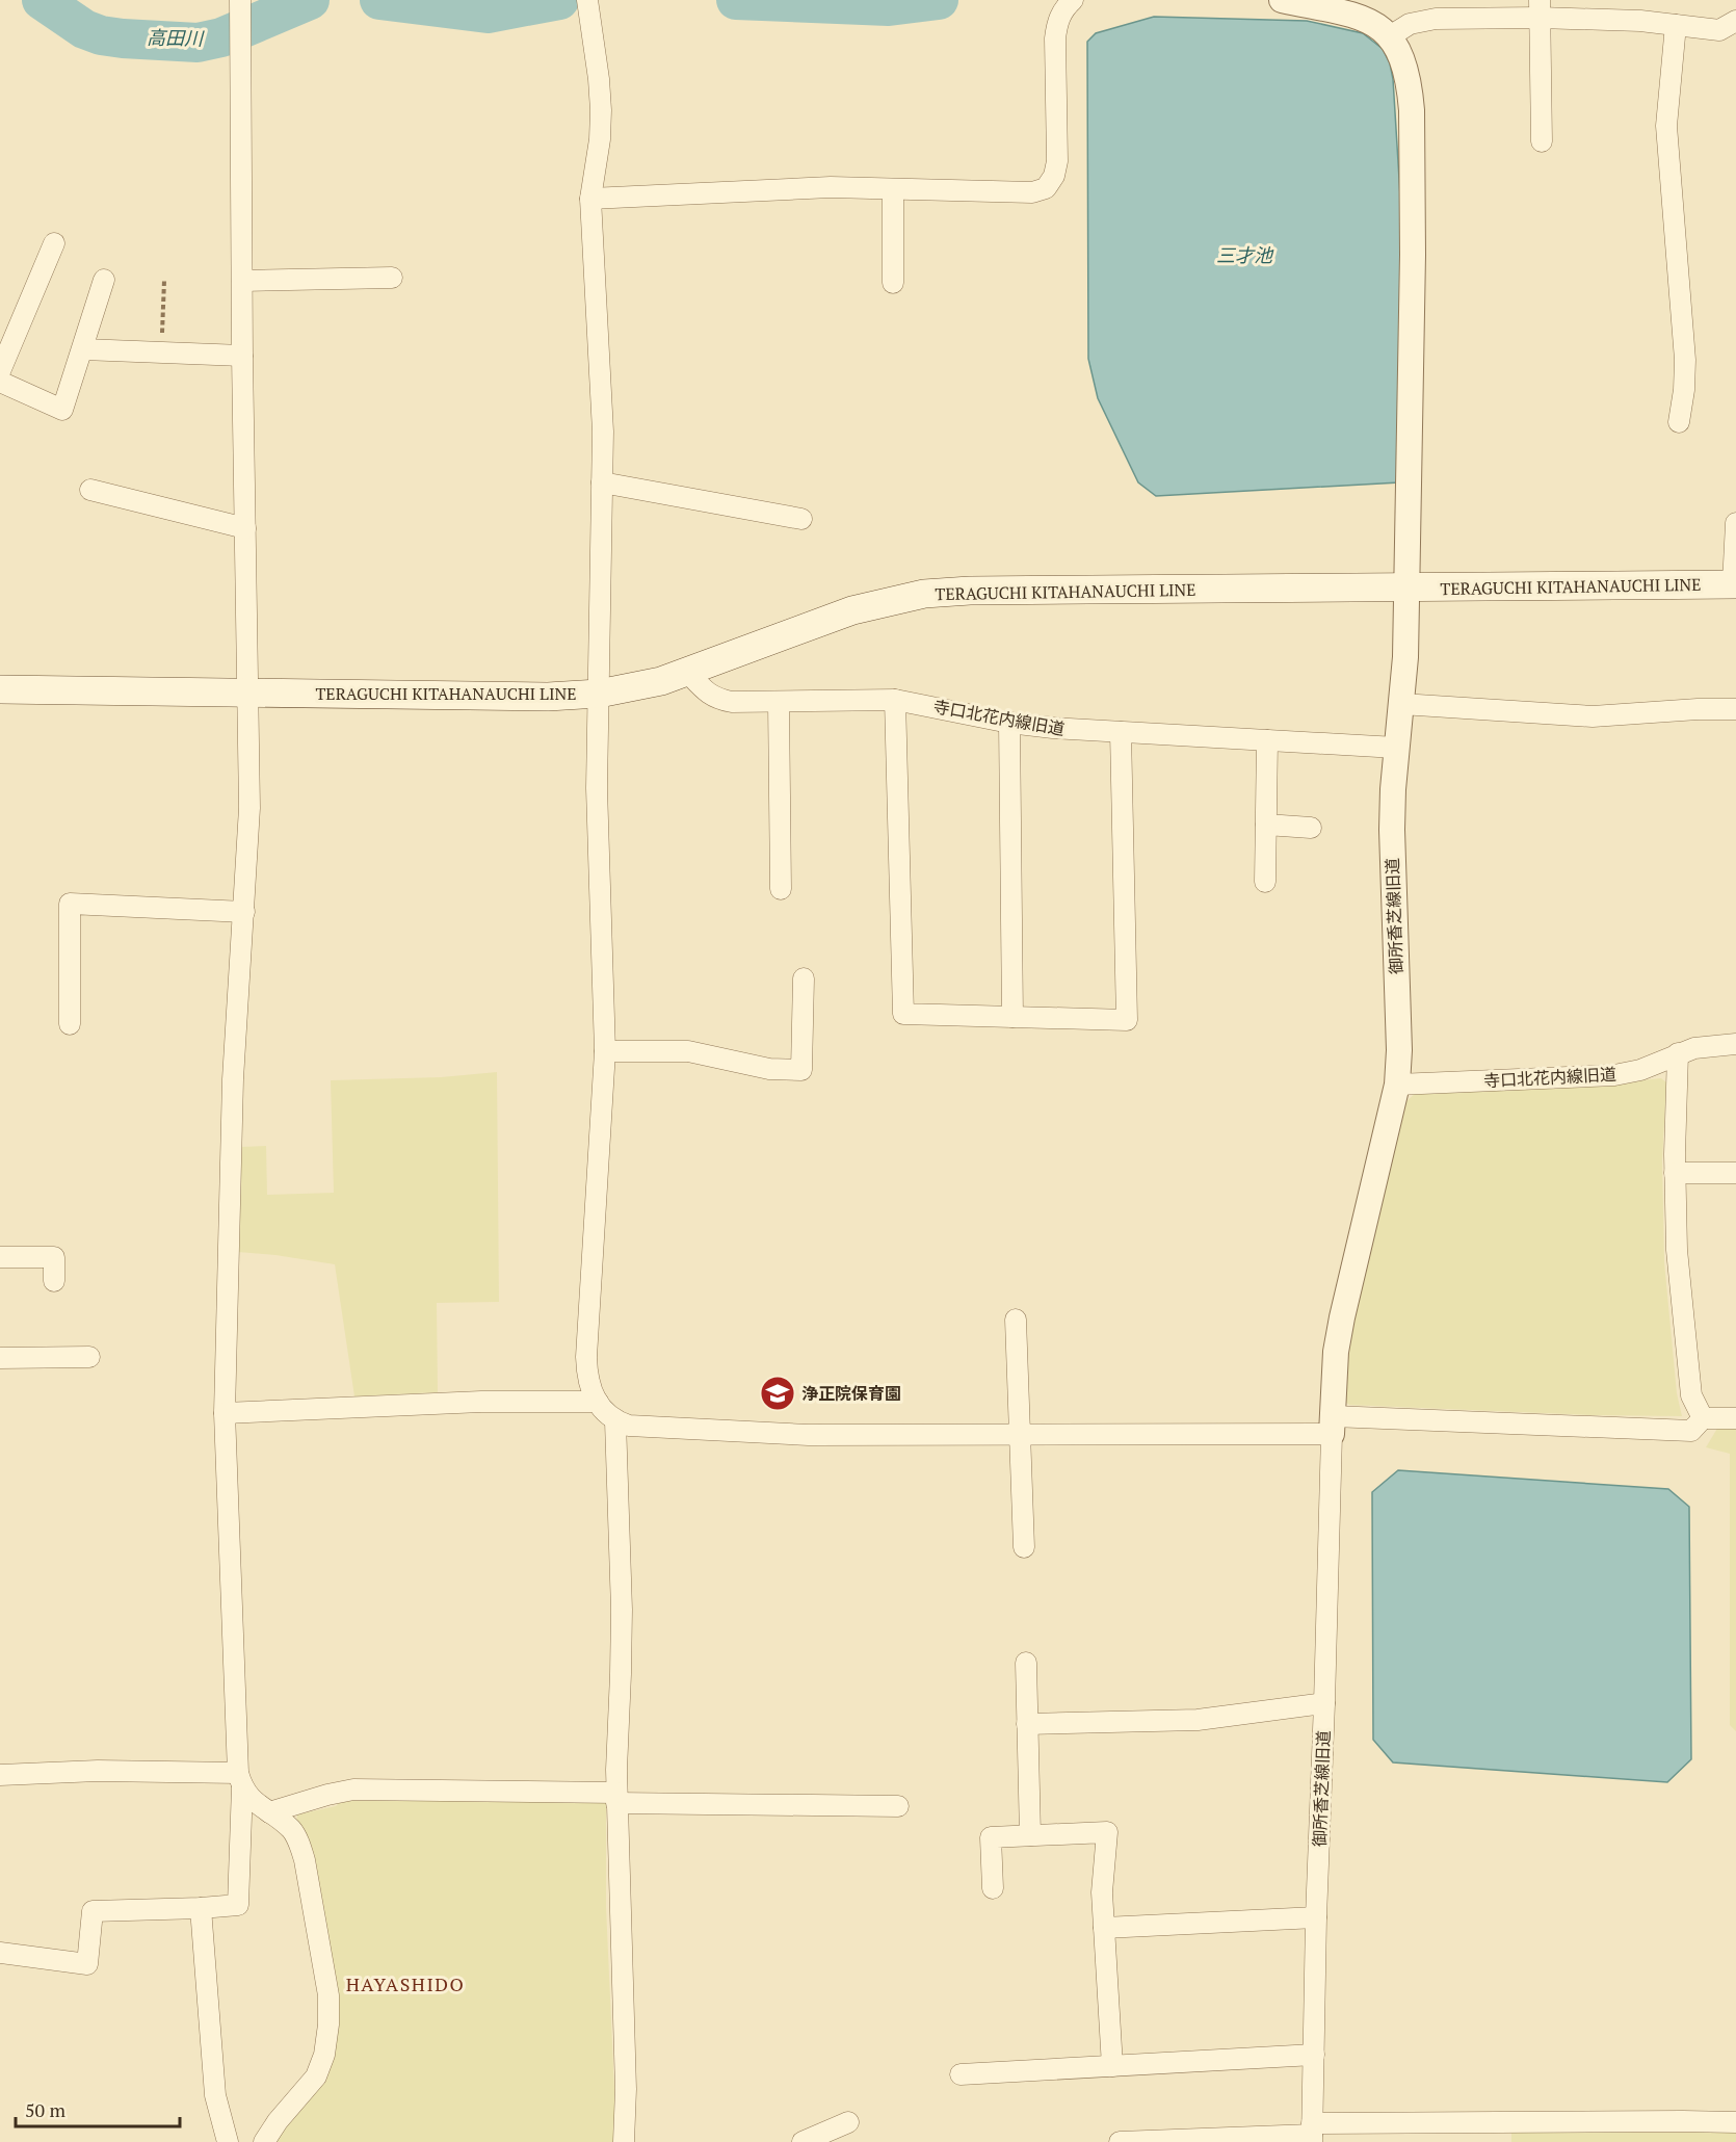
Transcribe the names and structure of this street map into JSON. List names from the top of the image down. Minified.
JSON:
{"streets":{"main road":["TERAGUCHI KITAHANAUCHI LINE"],"street":["寺口北花内線旧道","御所香芝線旧道"]},"crossings":[["TERAGUCHI KITAHANAUCHI LINE","寺口北花内線旧道"],["TERAGUCHI KITAHANAUCHI LINE","御所香芝線旧道"],["寺口北花内線旧道","御所香芝線旧道"]],"districts":["HAYASHIDO"],"water":["高田川","三才池"],"places":{"school or university":["浄正院保育園"]},"scale_bar":"50 m"}
